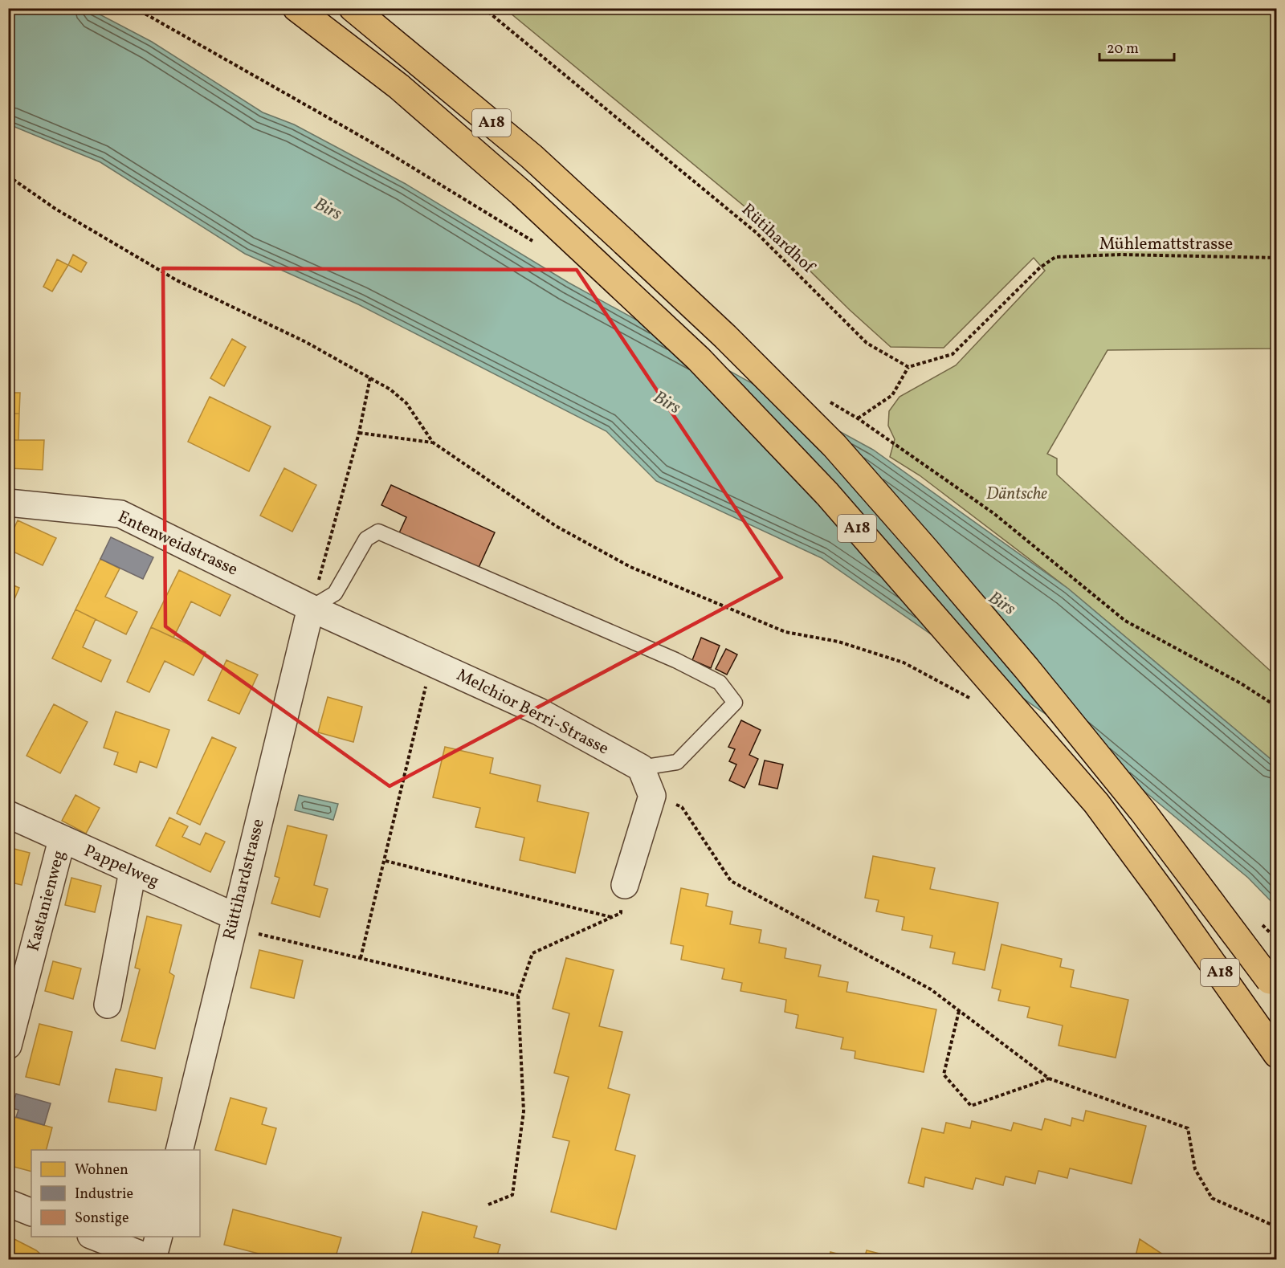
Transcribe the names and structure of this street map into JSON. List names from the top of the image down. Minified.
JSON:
{"streets":{"highway":["A18"],"street":["Entenweidstrasse","Melchior Berri-Strasse","Pappelweg","Rüttihardstrasse","Kastanienweg"],"path":["Rütihardhof","Mühlemattstrasse"]},"crossings":[["Rütihardhof","Mühlemattstrasse"],["Entenweidstrasse","Melchior Berri-Strasse"],["Entenweidstrasse","Rüttihardstrasse"],["Melchior Berri-Strasse","Rüttihardstrasse"],["Pappelweg","Rüttihardstrasse"],["Pappelweg","Kastanienweg"]],"water":["Birs"],"parks":["Däntsche"],"legend":["Wohnen","Industrie","Sonstige"],"scale_bar":"20 m"}
